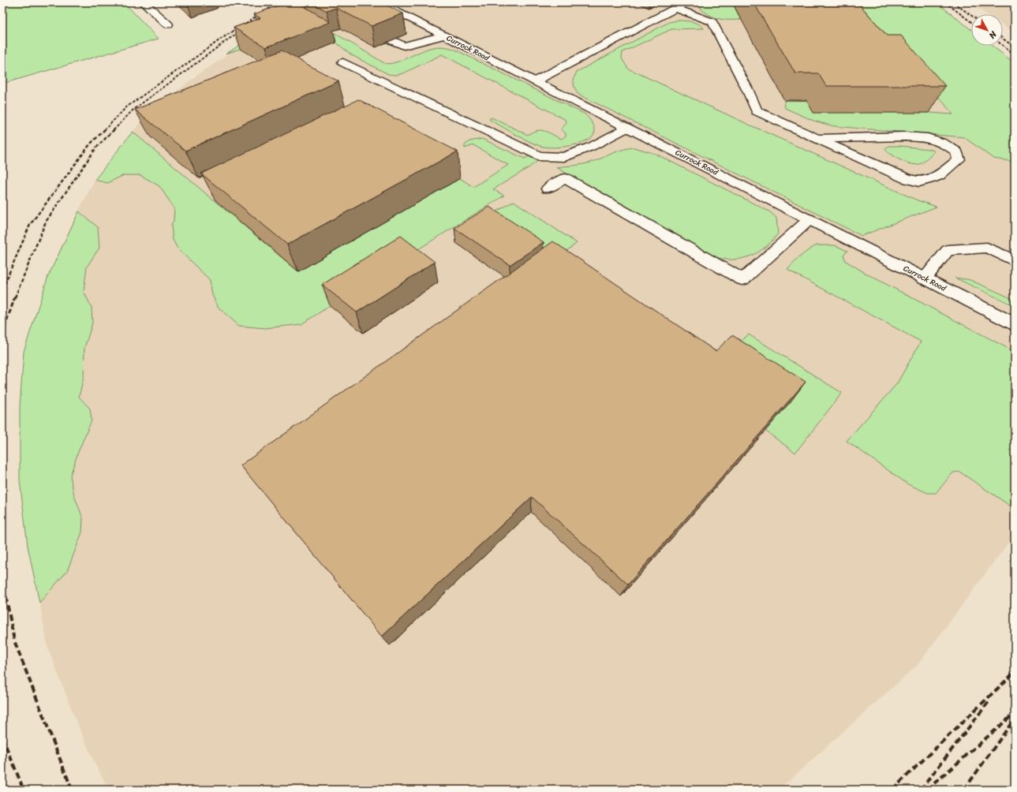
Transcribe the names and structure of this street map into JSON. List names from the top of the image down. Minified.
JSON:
{"streets":{"street":["Currock Road"]},"north":"bottom right"}
